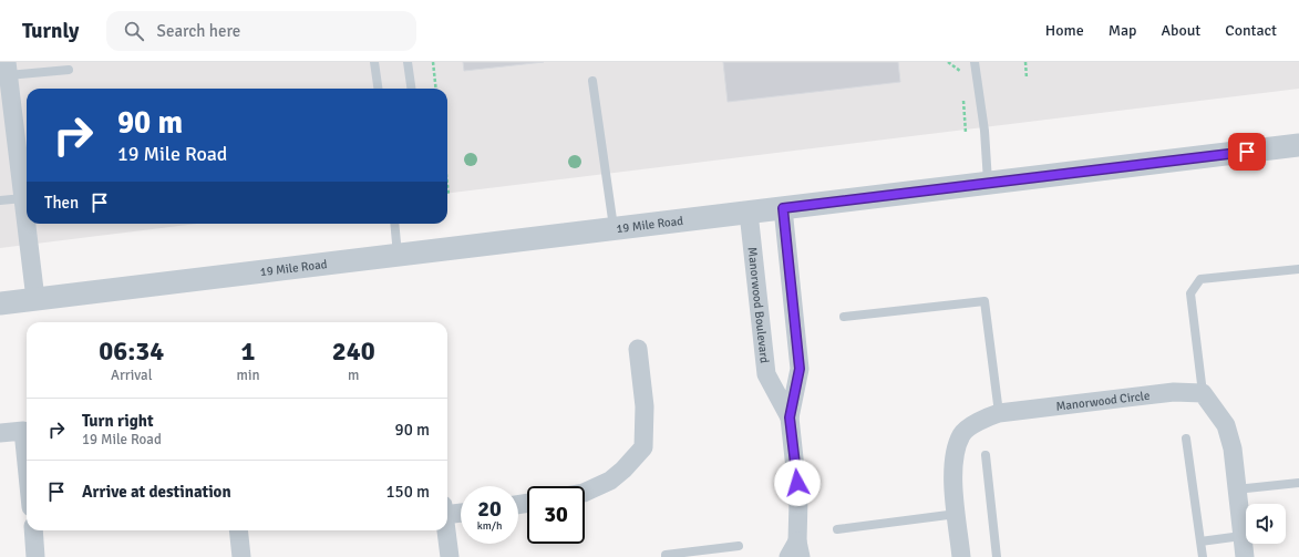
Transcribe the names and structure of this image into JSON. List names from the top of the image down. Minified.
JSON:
{"streets":{"street":["19 Mile Road","Manorwood Boulevard","Manorwood Circle"]},"crossings":[["19 Mile Road","Manorwood Boulevard"]],"page":{"header":"Turnly","search":"Search here","nav":["Home","Map","About","Contact"],"turn":["90 m","19 Mile Road"],"then":"Then","eta":["06:34","Arrival","1","min","240","m"],"list":[{"name":"Turn right","note":"19 Mile Road","value":"90 m"},{"name":"Arrive at destination","value":"150 m"}],"speed":"20 km/h","limit":"30"}}
